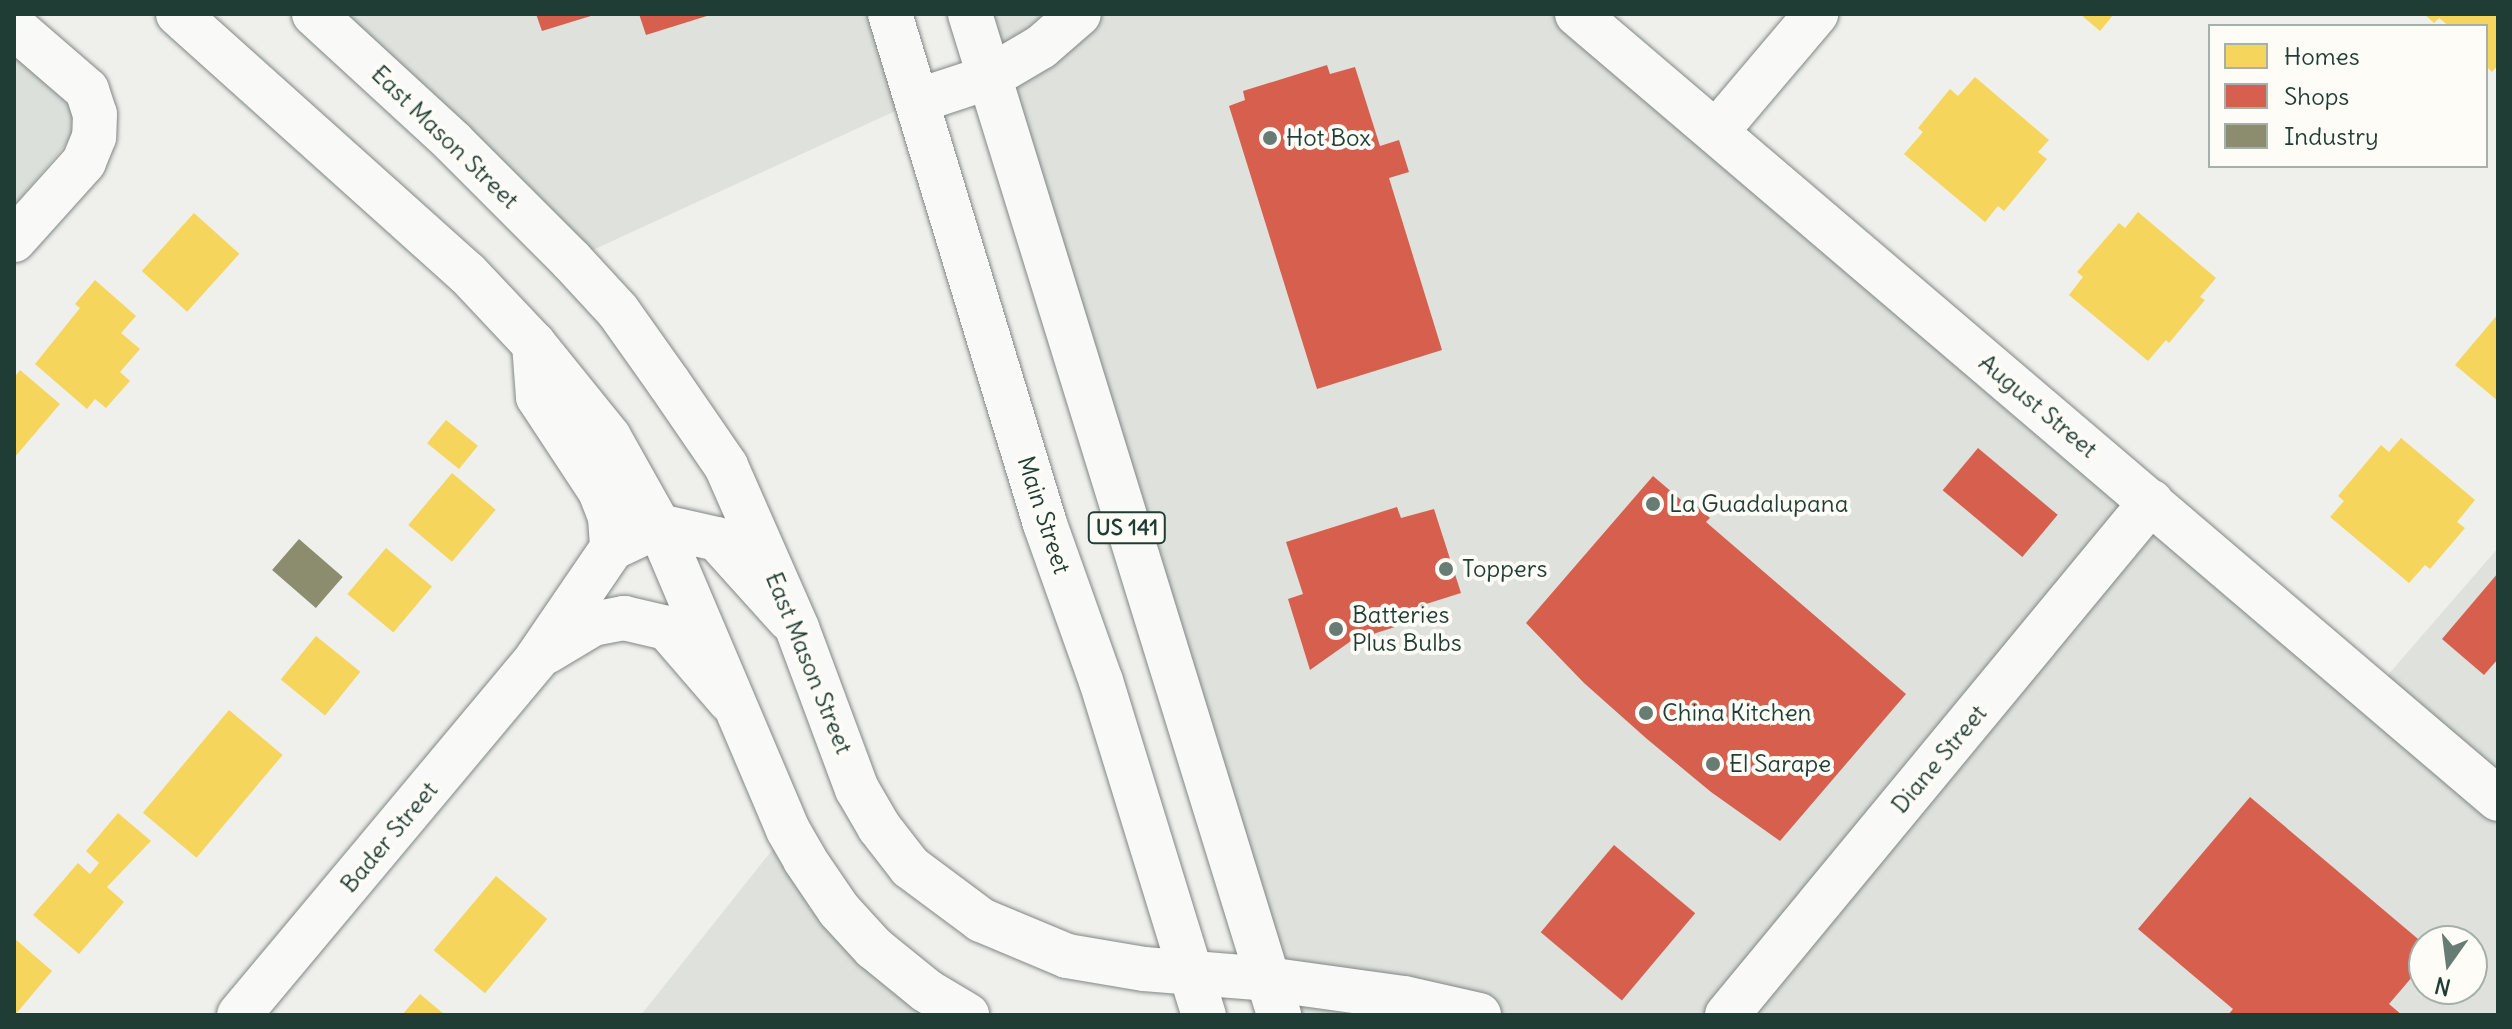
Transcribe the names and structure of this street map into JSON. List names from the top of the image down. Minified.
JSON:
{"streets":{"main road":["East Mason Street","August Street","Main Street","US 141","Diane Street","Bader Street"]},"crossings":[["East Mason Street","Main Street"],["East Mason Street","US 141"],["August Street","Diane Street"]],"places":["Hot Box","La Guadalupana","Toppers","Batteries Plus Bulbs","China Kitchen","El Sarape"],"legend":["Homes","Shops","Industry"],"north":"bottom"}
